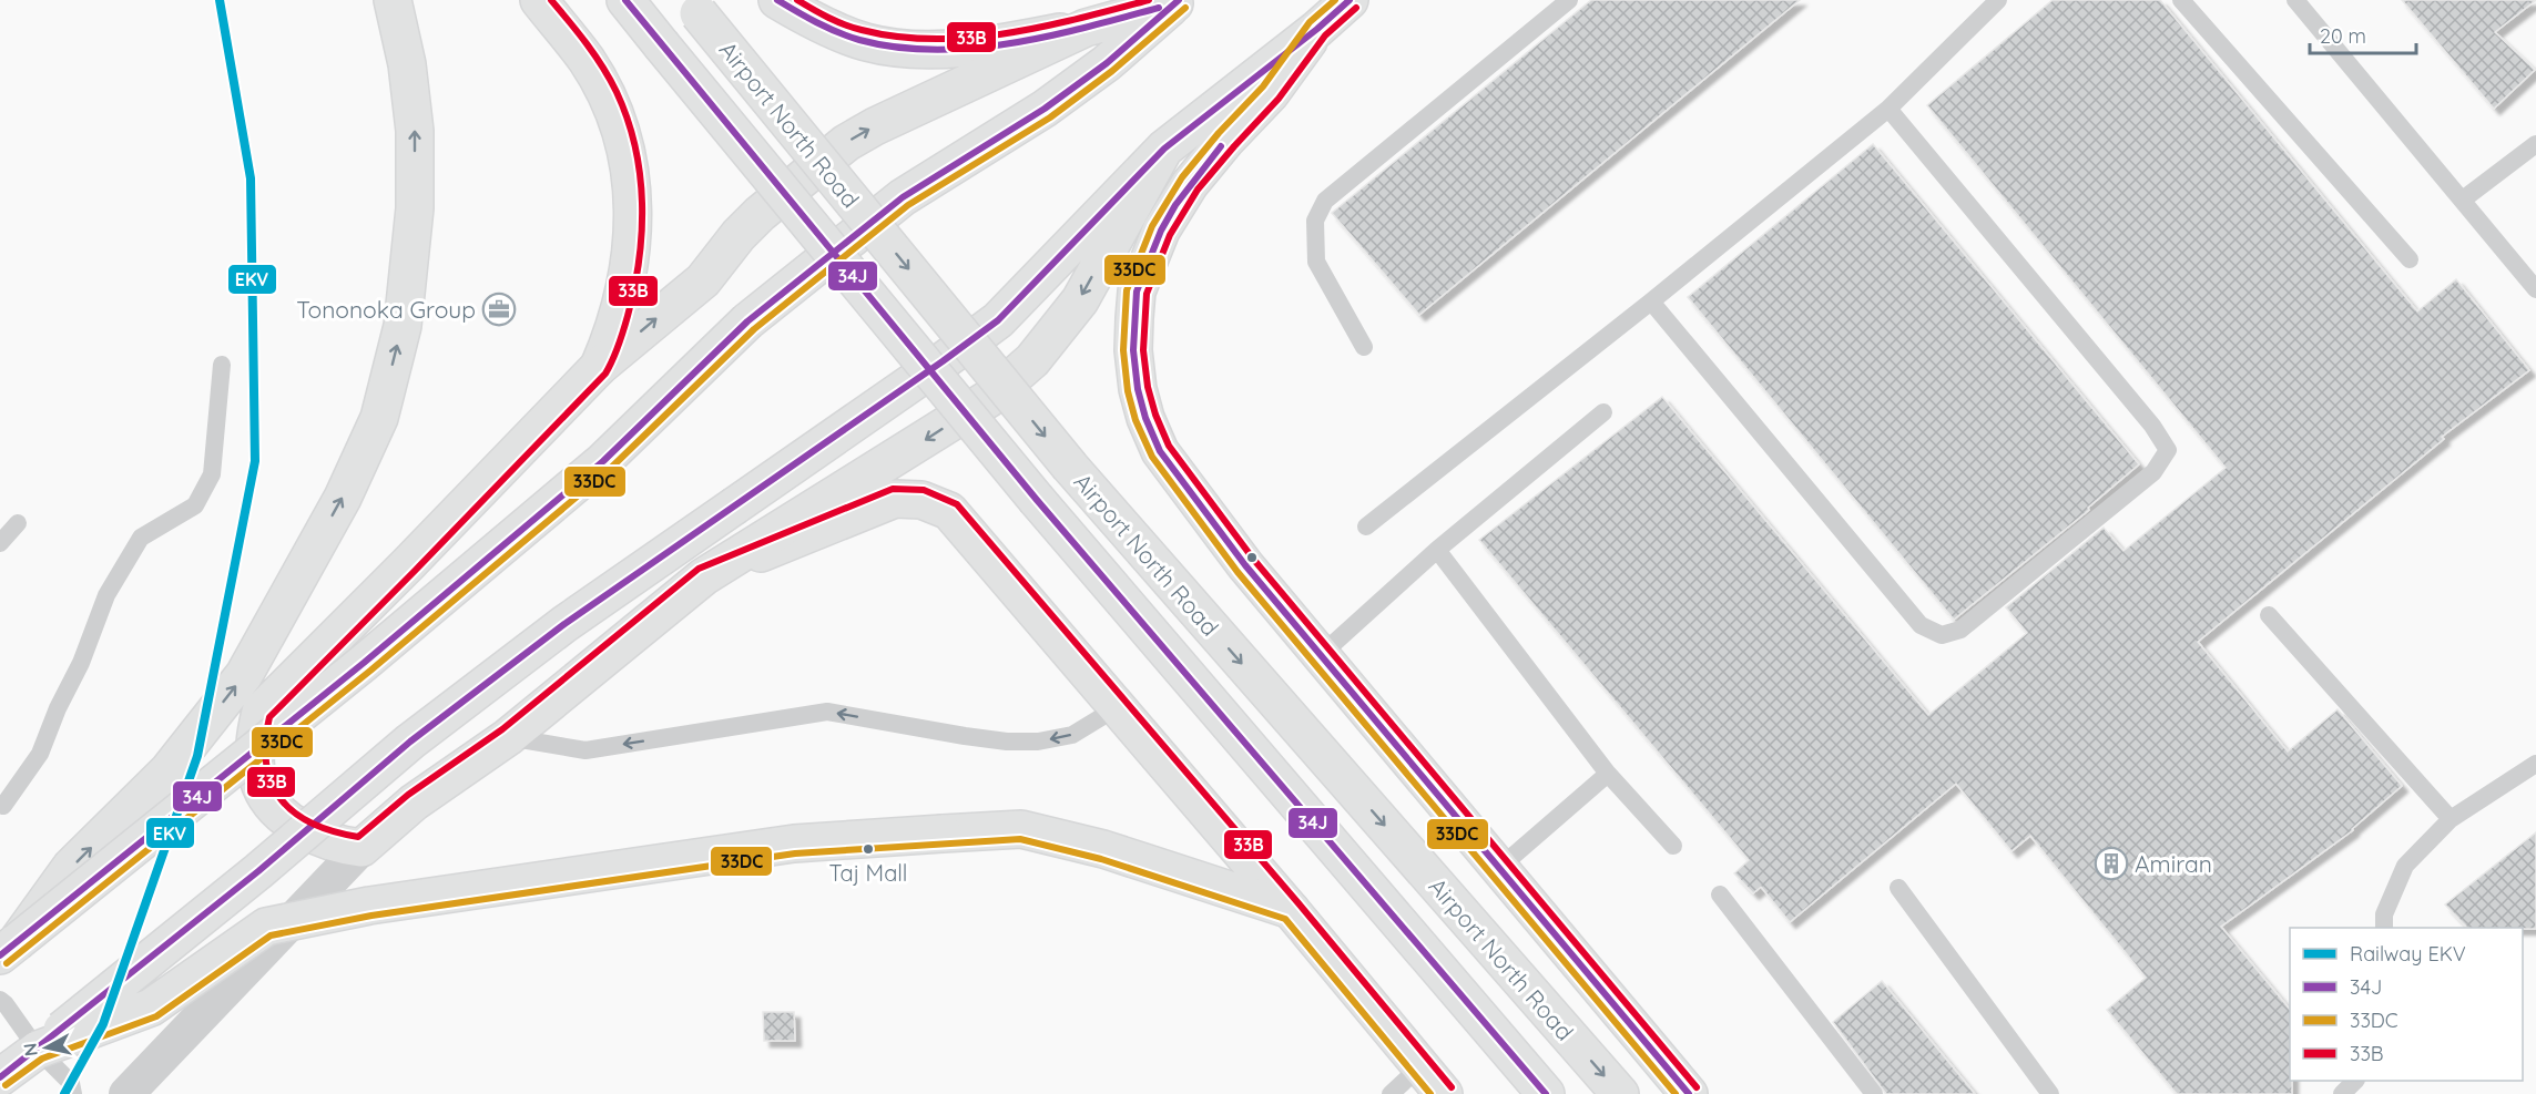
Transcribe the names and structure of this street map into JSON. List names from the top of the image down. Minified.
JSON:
{"streets":{"main road":["Airport North Road"]},"places":{"office":["Tononoka Group"],"other":["Taj Mall"],"building":["Amiran"]},"lines":["rail line EKV","transit line 34J","transit line 33DC","transit line 33B"],"legend":["Railway EKV","34J","33DC","33B"],"scale_bar":"20 m","north":"left"}
